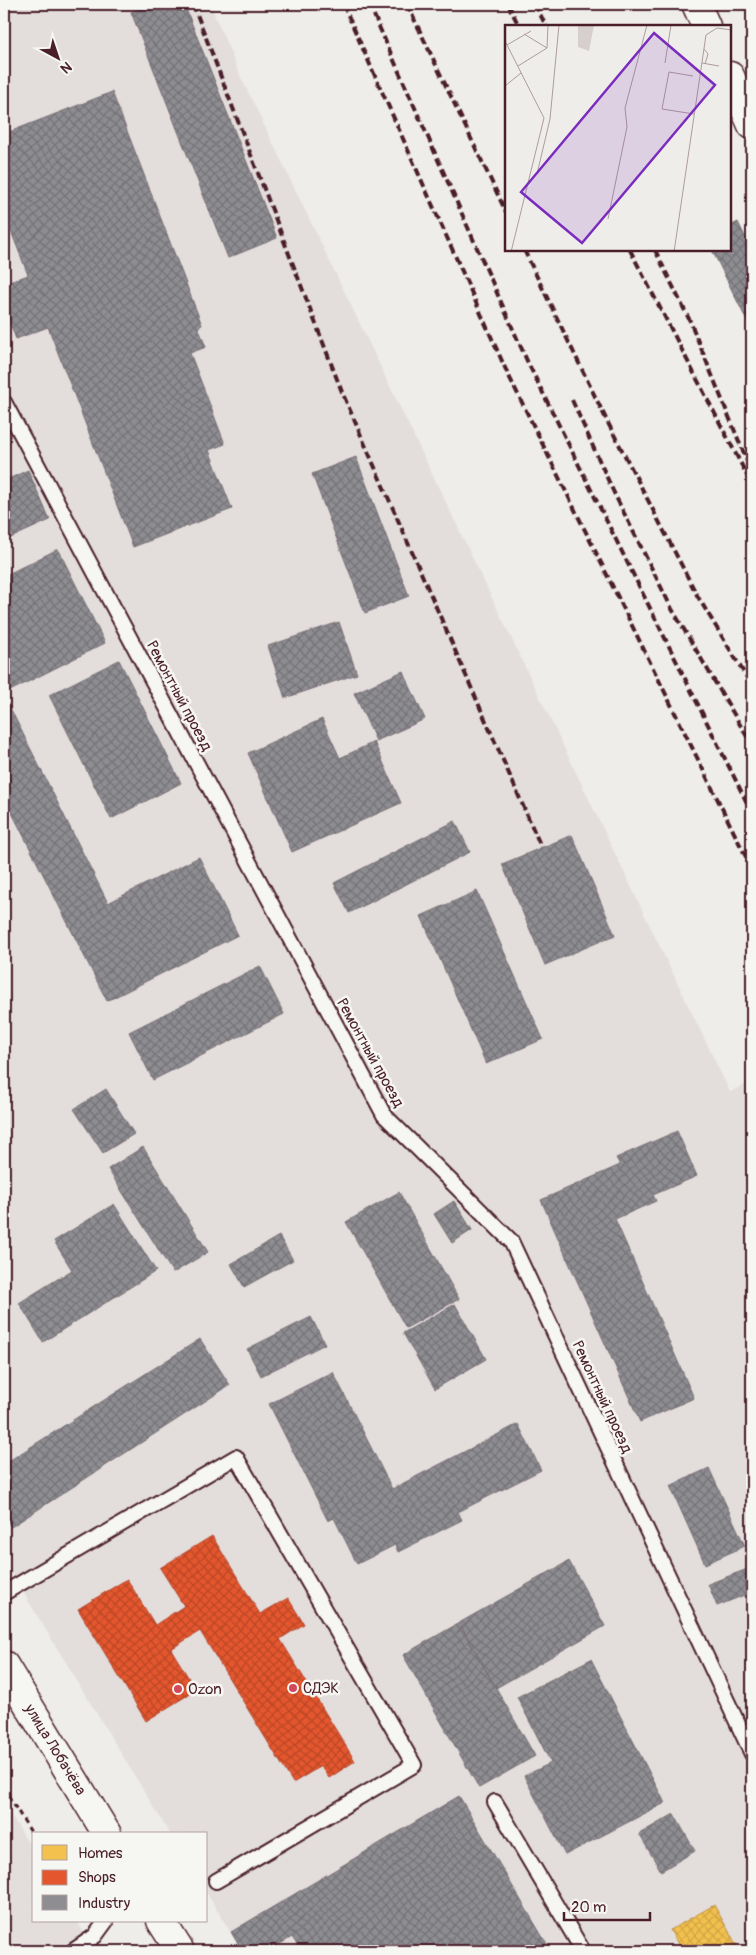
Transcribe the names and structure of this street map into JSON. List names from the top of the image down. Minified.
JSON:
{"streets":{"main road":["улица Лобачёва"],"lane":["Ремонтный проезд"]},"places":["СДЭК","Ozon"],"legend":["Homes","Shops","Industry"],"scale_bar":"20 m","north":"bottom right"}
